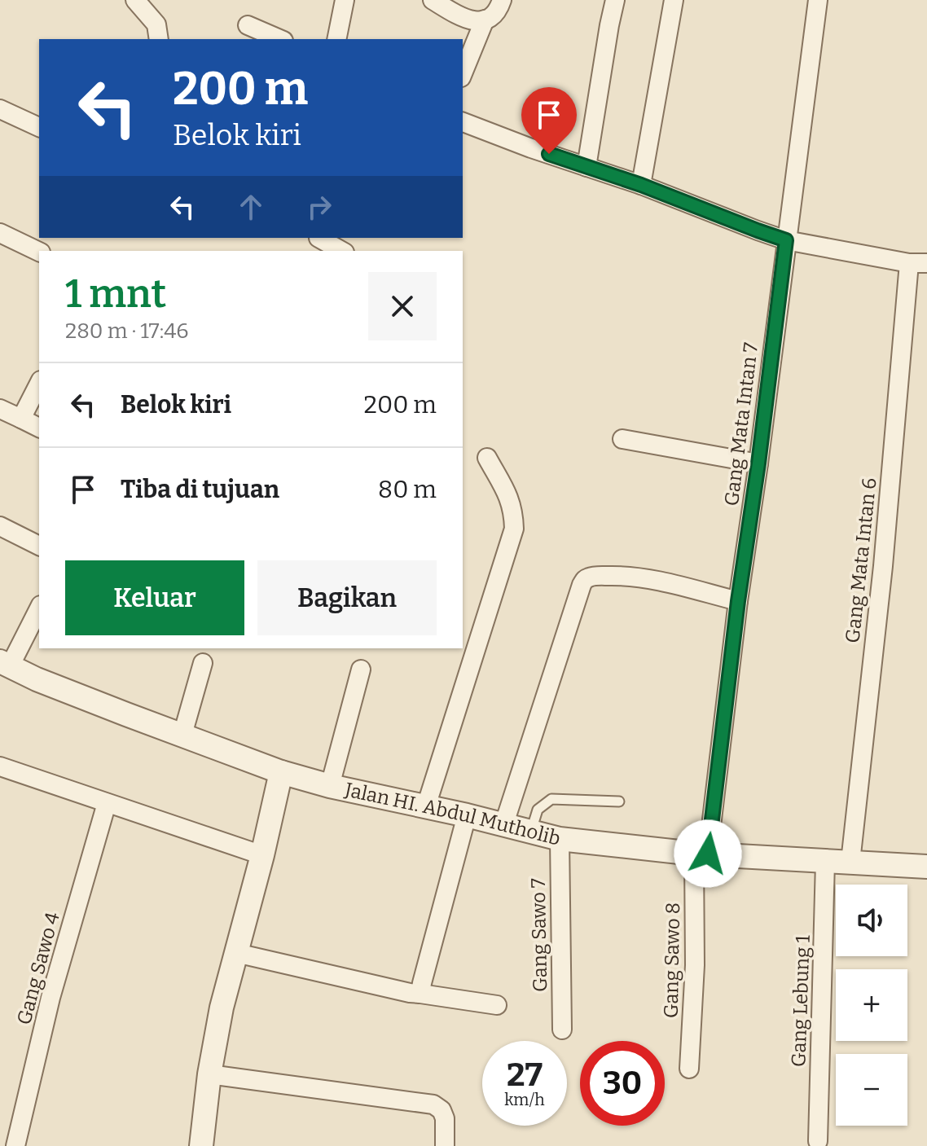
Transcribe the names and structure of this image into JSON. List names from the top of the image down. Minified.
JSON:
{"streets":{"street":["Gang Mata Intan 7","Gang Mata Intan 6","Jalan HI. Abdul Mutholib","Gang Sawo 7","Gang Sawo 8","Gang Sawo 4","Gang Lebung 1"]},"crossings":[["Gang Mata Intan 7","Jalan HI. Abdul Mutholib"],["Gang Mata Intan 7","Gang Sawo 8"],["Gang Mata Intan 6","Jalan HI. Abdul Mutholib"],["Jalan HI. Abdul Mutholib","Gang Sawo 7"],["Jalan HI. Abdul Mutholib","Gang Sawo 8"],["Jalan HI. Abdul Mutholib","Gang Lebung 1"]],"page":{"turn":["200 m","Belok kiri"],"heading":["1 mnt","280 m · 17:46"],"list":[{"name":"Belok kiri","value":"200 m"},{"name":"Tiba di tujuan","value":"80 m"}],"buttons":["Keluar","Bagikan"],"map_buttons":["+","−"],"speed":"27 km/h","limit":"30"}}
